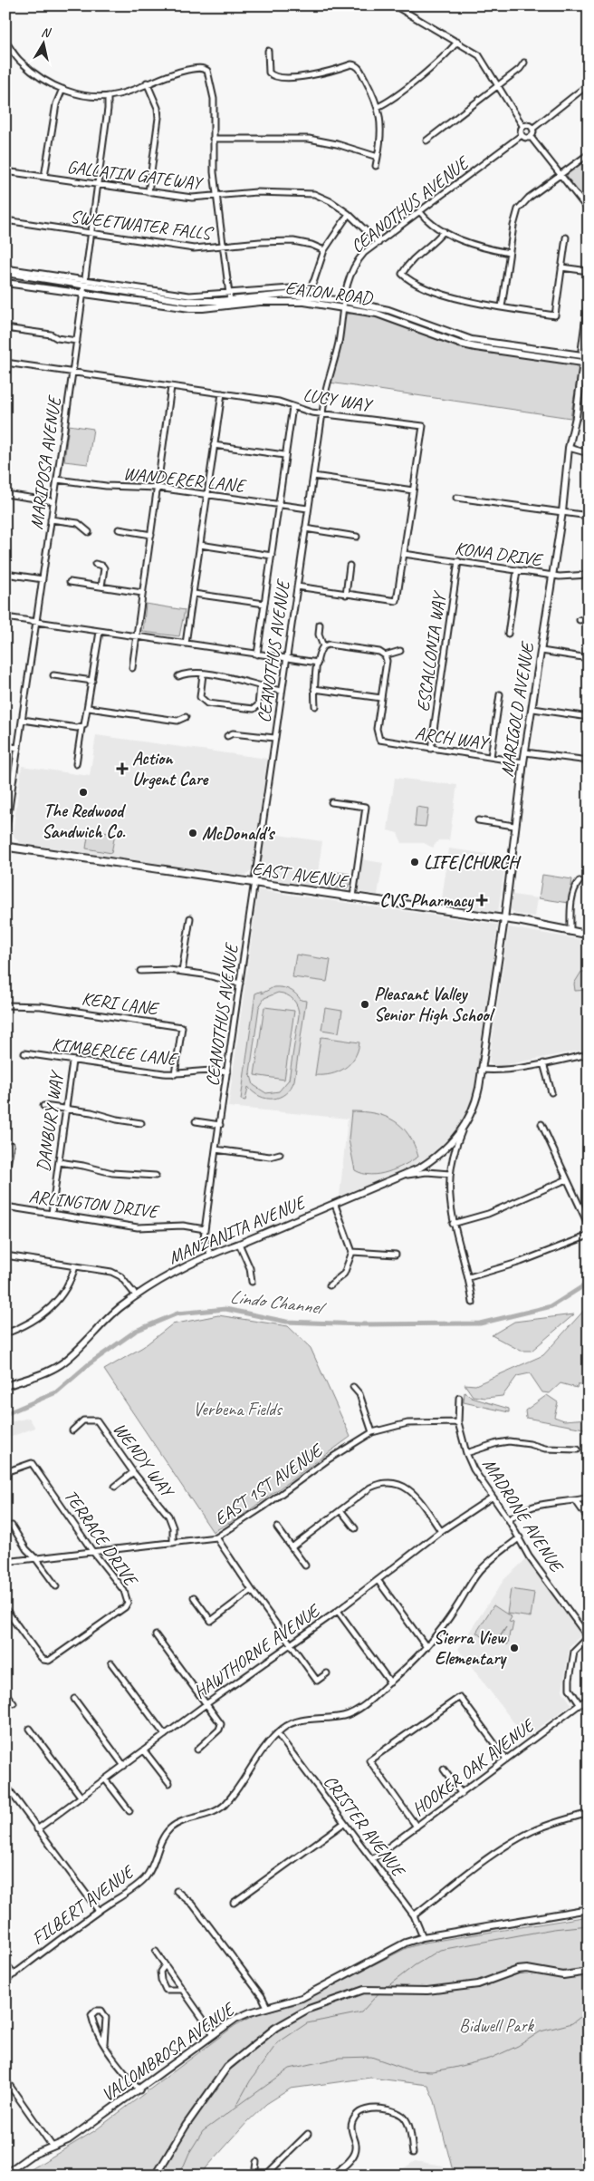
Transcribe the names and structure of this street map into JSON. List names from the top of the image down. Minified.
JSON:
{"streets":{"main road":["EAST AVENUE"],"street":["GALLATIN GATEWAY","CEANOTHUS AVENUE","SWEETWATER FALLS","EATON ROAD","LUCY WAY","MARIPOSA AVENUE","WANDERER LANE","KONA DRIVE","ESCALLONIA WAY","MARIGOLD AVENUE","ARCH WAY","KERI LANE","KIMBERLEE LANE","DANBURY WAY","ARLINGTON DRIVE","MANZANITA AVENUE","WENDY WAY","EAST 1ST AVENUE","MADRONE AVENUE","TERRACE DRIVE","HAWTHORNE AVENUE","HOOKER OAK AVENUE","CRISTER AVENUE","FILBERT AVENUE","VALLOMBROSA AVENUE"]},"crossings":[["GALLATIN GATEWAY","CEANOTHUS AVENUE"],["GALLATIN GATEWAY","MARIPOSA AVENUE"],["CEANOTHUS AVENUE","EATON ROAD"],["CEANOTHUS AVENUE","LUCY WAY"],["CEANOTHUS AVENUE","WANDERER LANE"],["CEANOTHUS AVENUE","EAST AVENUE"],["CEANOTHUS AVENUE","KIMBERLEE LANE"],["CEANOTHUS AVENUE","ARLINGTON DRIVE"],["CEANOTHUS AVENUE","MANZANITA AVENUE"],["SWEETWATER FALLS","MARIPOSA AVENUE"],["EATON ROAD","MARIPOSA AVENUE"],["EATON ROAD","MARIGOLD AVENUE"],["LUCY WAY","MARIPOSA AVENUE"],["LUCY WAY","KONA DRIVE"],["MARIPOSA AVENUE","WANDERER LANE"],["KONA DRIVE","ESCALLONIA WAY"],["KONA DRIVE","MARIGOLD AVENUE"],["ESCALLONIA WAY","ARCH WAY"],["MARIGOLD AVENUE","ARCH WAY"],["MARIGOLD AVENUE","EAST AVENUE"],["KERI LANE","KIMBERLEE LANE"],["KIMBERLEE LANE","DANBURY WAY"],["DANBURY WAY","ARLINGTON DRIVE"],["WENDY WAY","EAST 1ST AVENUE"],["EAST 1ST AVENUE","MADRONE AVENUE"],["EAST 1ST AVENUE","TERRACE DRIVE"],["MADRONE AVENUE","HAWTHORNE AVENUE"],["MADRONE AVENUE","FILBERT AVENUE"],["HOOKER OAK AVENUE","CRISTER AVENUE"],["CRISTER AVENUE","FILBERT AVENUE"],["CRISTER AVENUE","VALLOMBROSA AVENUE"]],"water":["Lindo Channel"],"parks":["Verbena Fields","Bidwell Park"],"places":{"health":["Action Urgent Care","CVS Pharmacy"],"other":["The Redwood Sandwich Co.","McDonald's","LIFE|CHURCH","Pleasant Valley Senior High School","Sierra View Elementary"]},"north":"top"}
